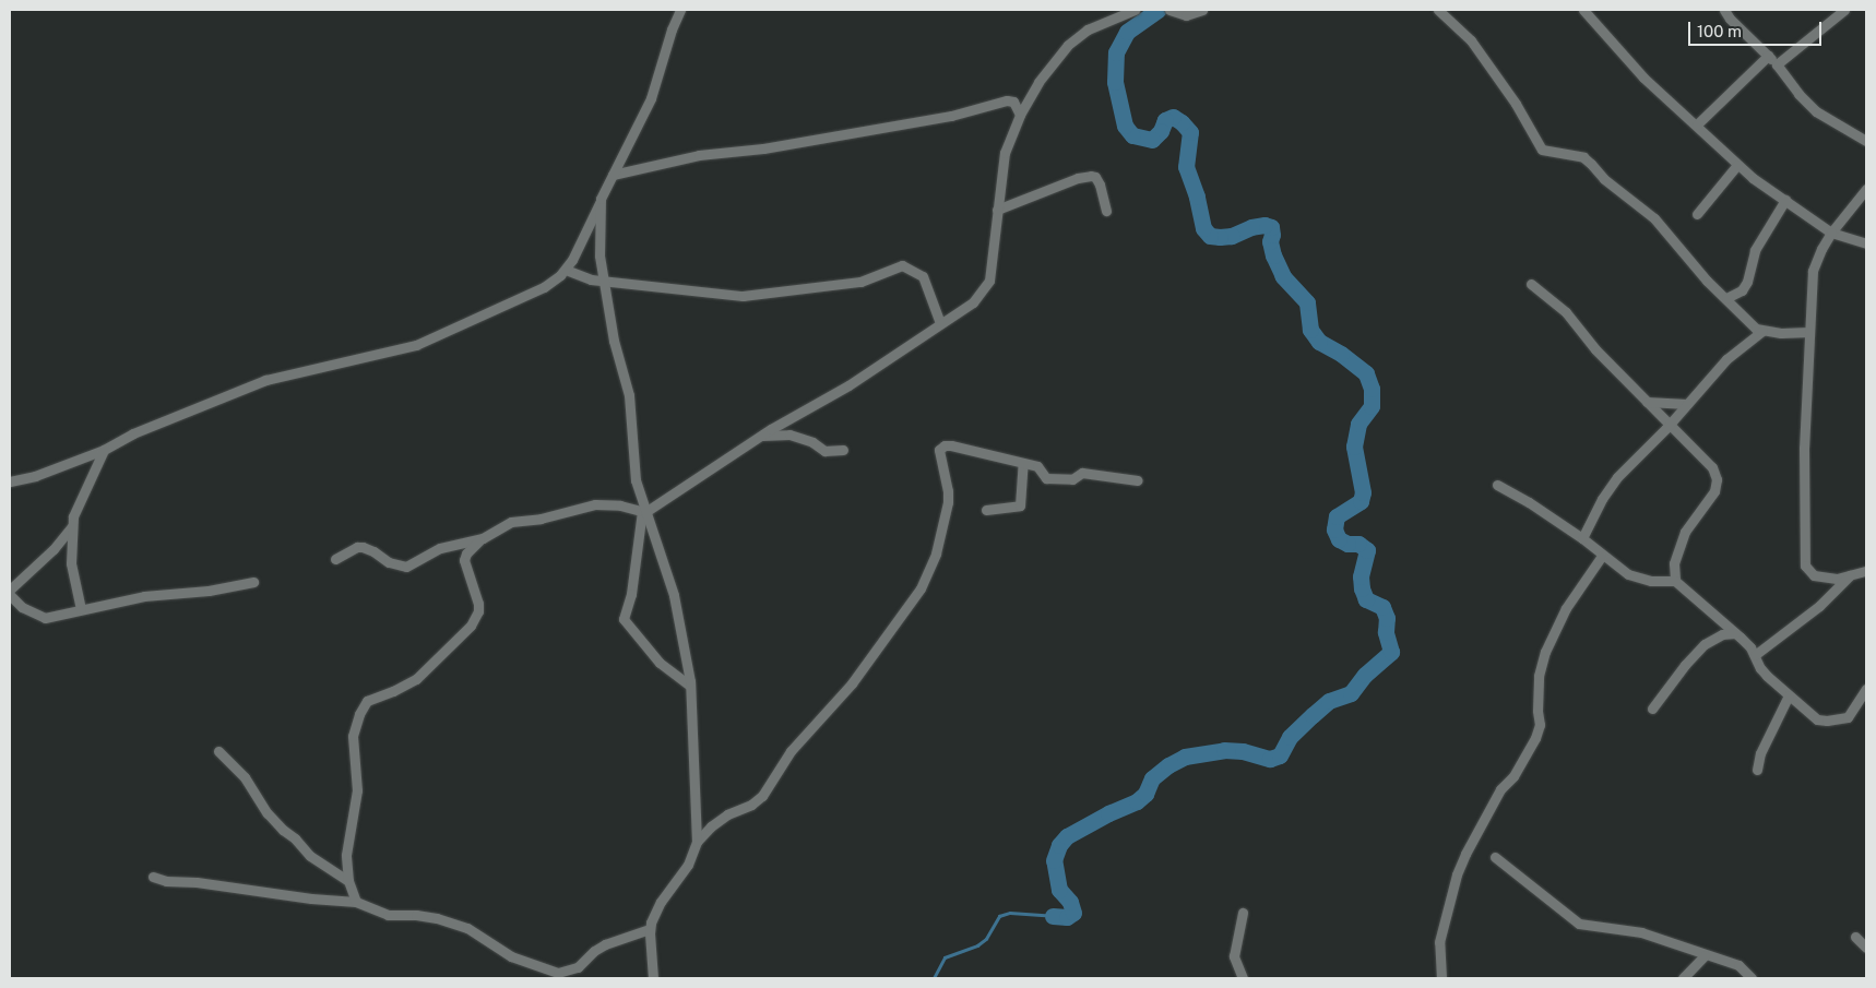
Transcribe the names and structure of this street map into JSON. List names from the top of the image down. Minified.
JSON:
{"scale_bar":"100 m"}
